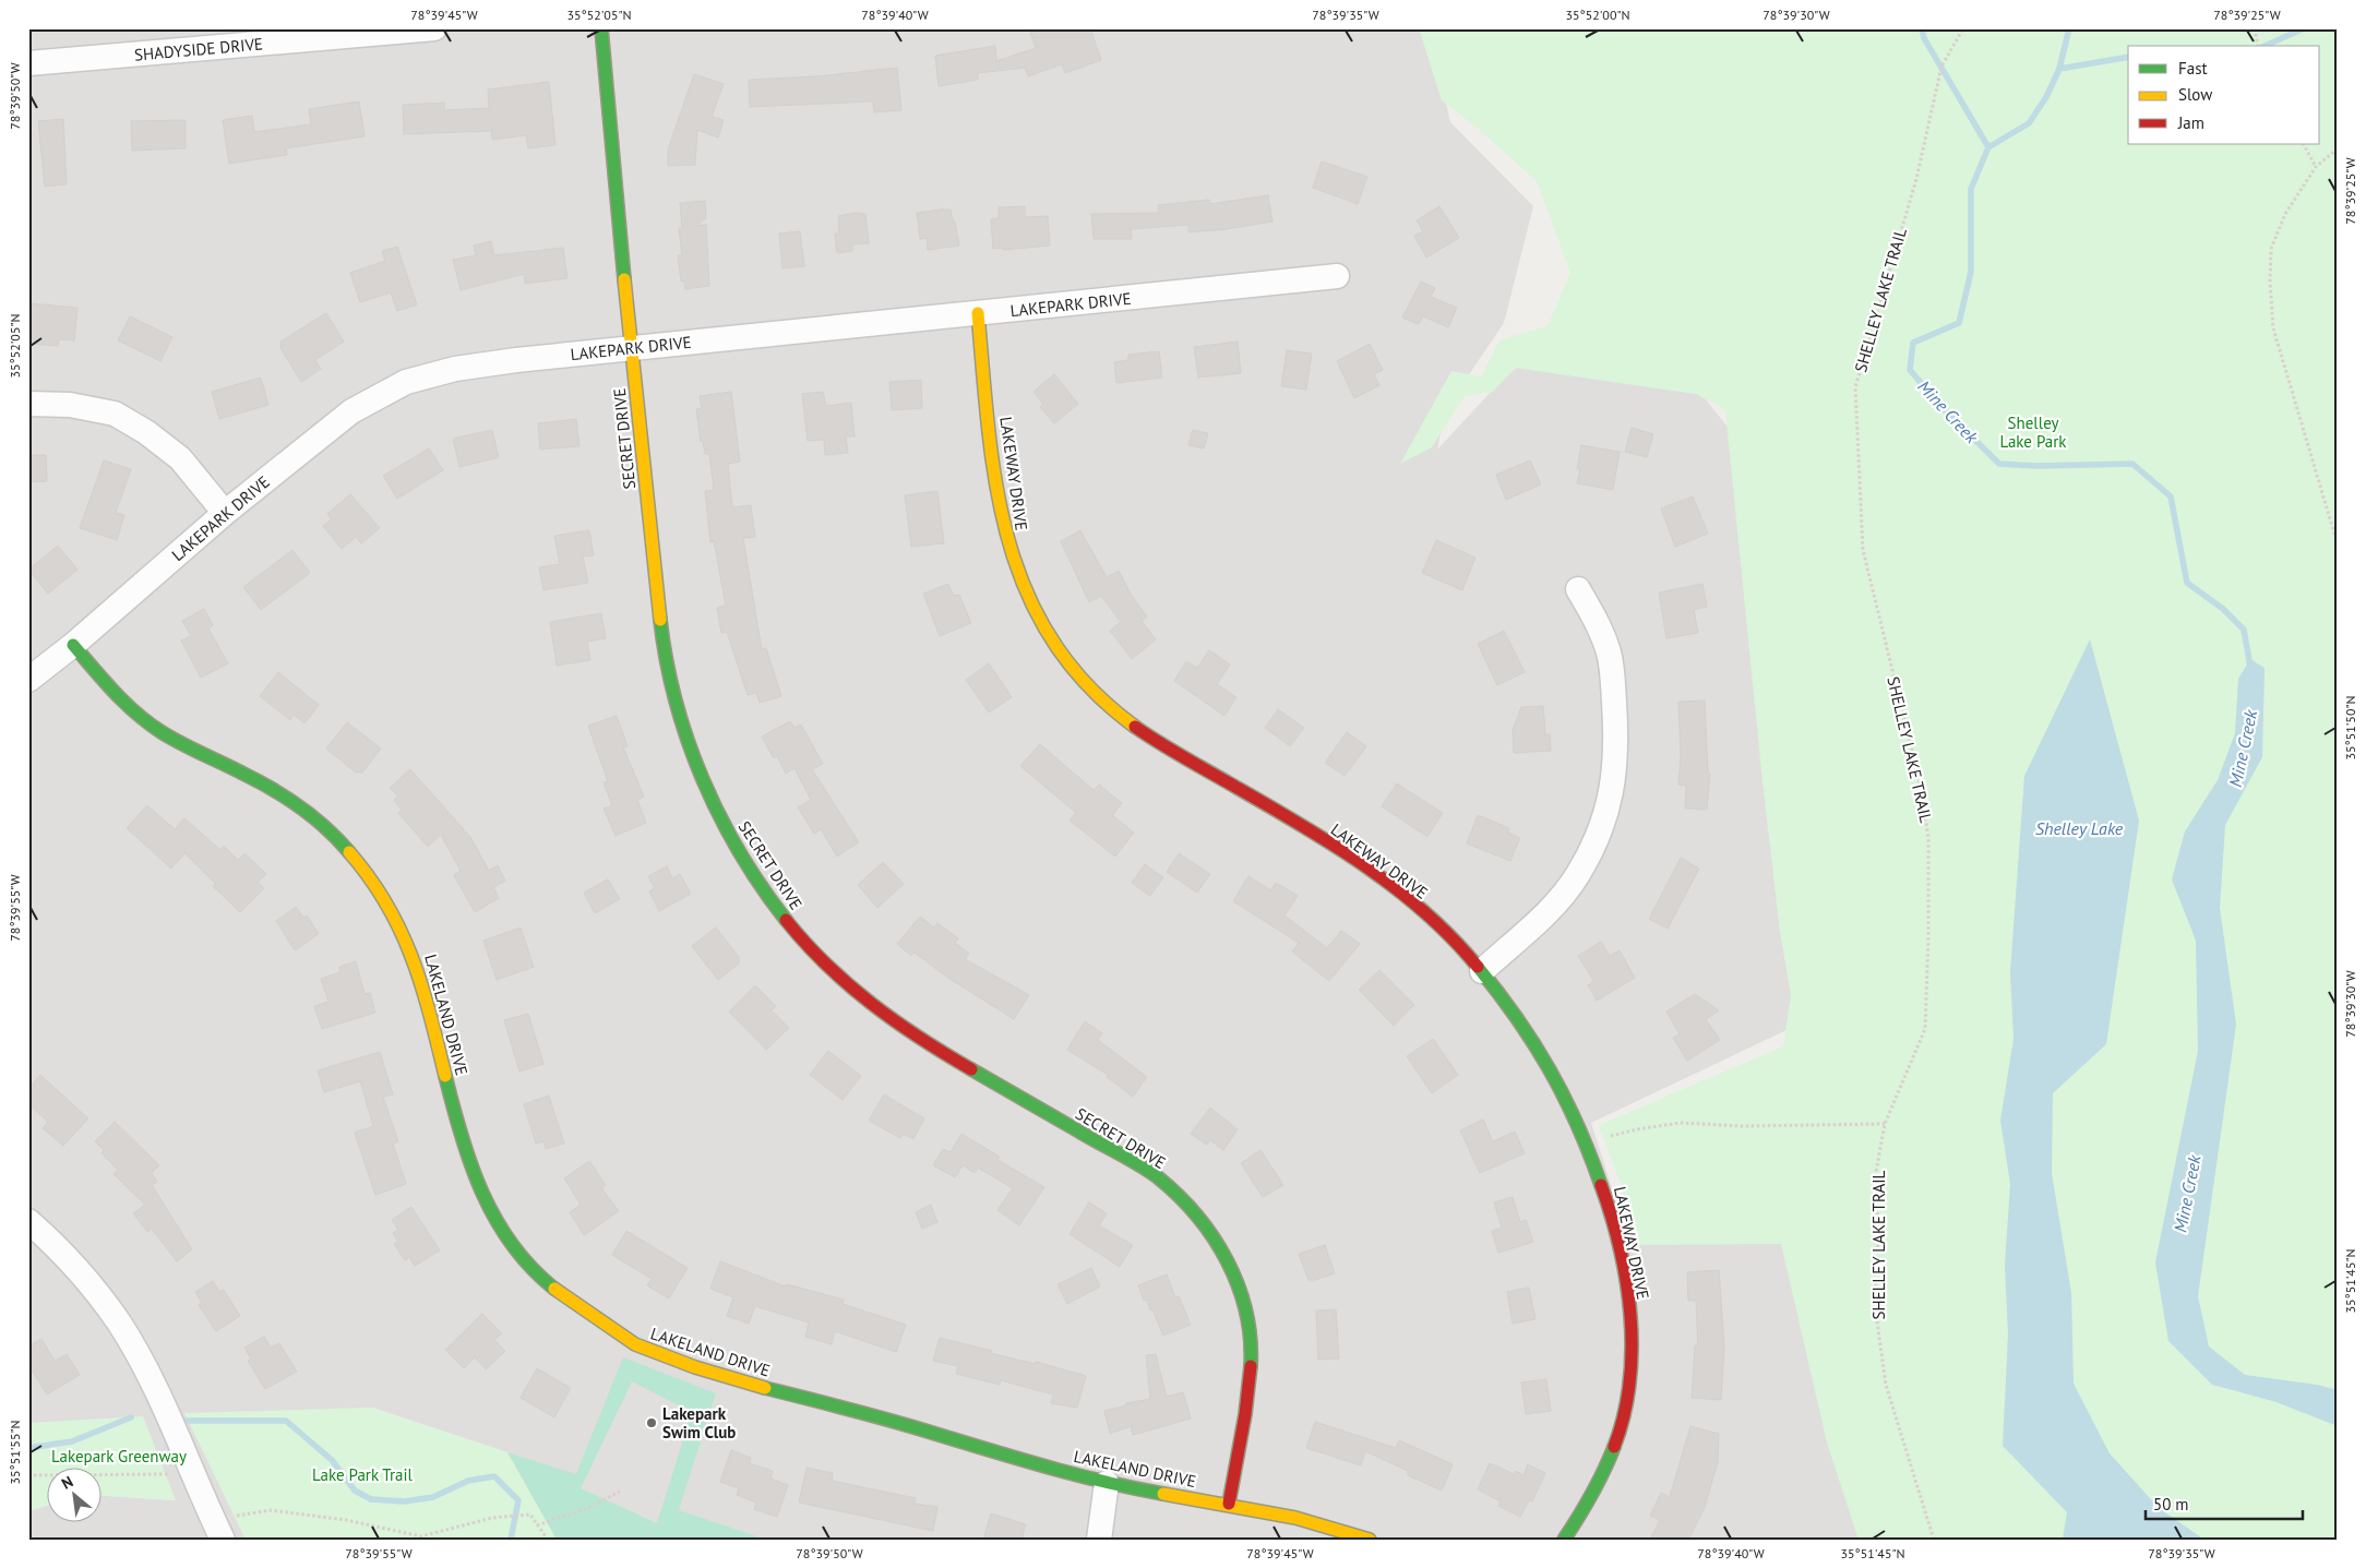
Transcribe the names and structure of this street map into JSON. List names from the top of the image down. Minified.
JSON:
{"streets":{"street":["SHADYSIDE DRIVE","LAKEPARK DRIVE","SECRET DRIVE","LAKEWAY DRIVE","LAKELAND DRIVE"],"path":["SHELLEY LAKE TRAIL"]},"crossings":[["LAKEPARK DRIVE","SECRET DRIVE"],["LAKEPARK DRIVE","LAKEWAY DRIVE"],["LAKEPARK DRIVE","LAKELAND DRIVE"],["SECRET DRIVE","LAKELAND DRIVE"]],"water":["Mine Creek","Shelley Lake"],"parks":["Shelley Lake Park","Lakepark Greenway","Lake Park Trail"],"places":["Lakepark Swim Club"],"legend":["Fast","Slow","Jam"],"scale_bar":"50 m","north":"top left","coordinates":["78°39'45\"W","35°52'05\"N","78°39'40\"W","78°39'35\"W","35°52'00\"N","78°39'30\"W","78°39'25\"W","78°39'50\"W","35°51'50\"N","78°39'55\"W","35°51'45\"N","35°51'55\"N"]}
